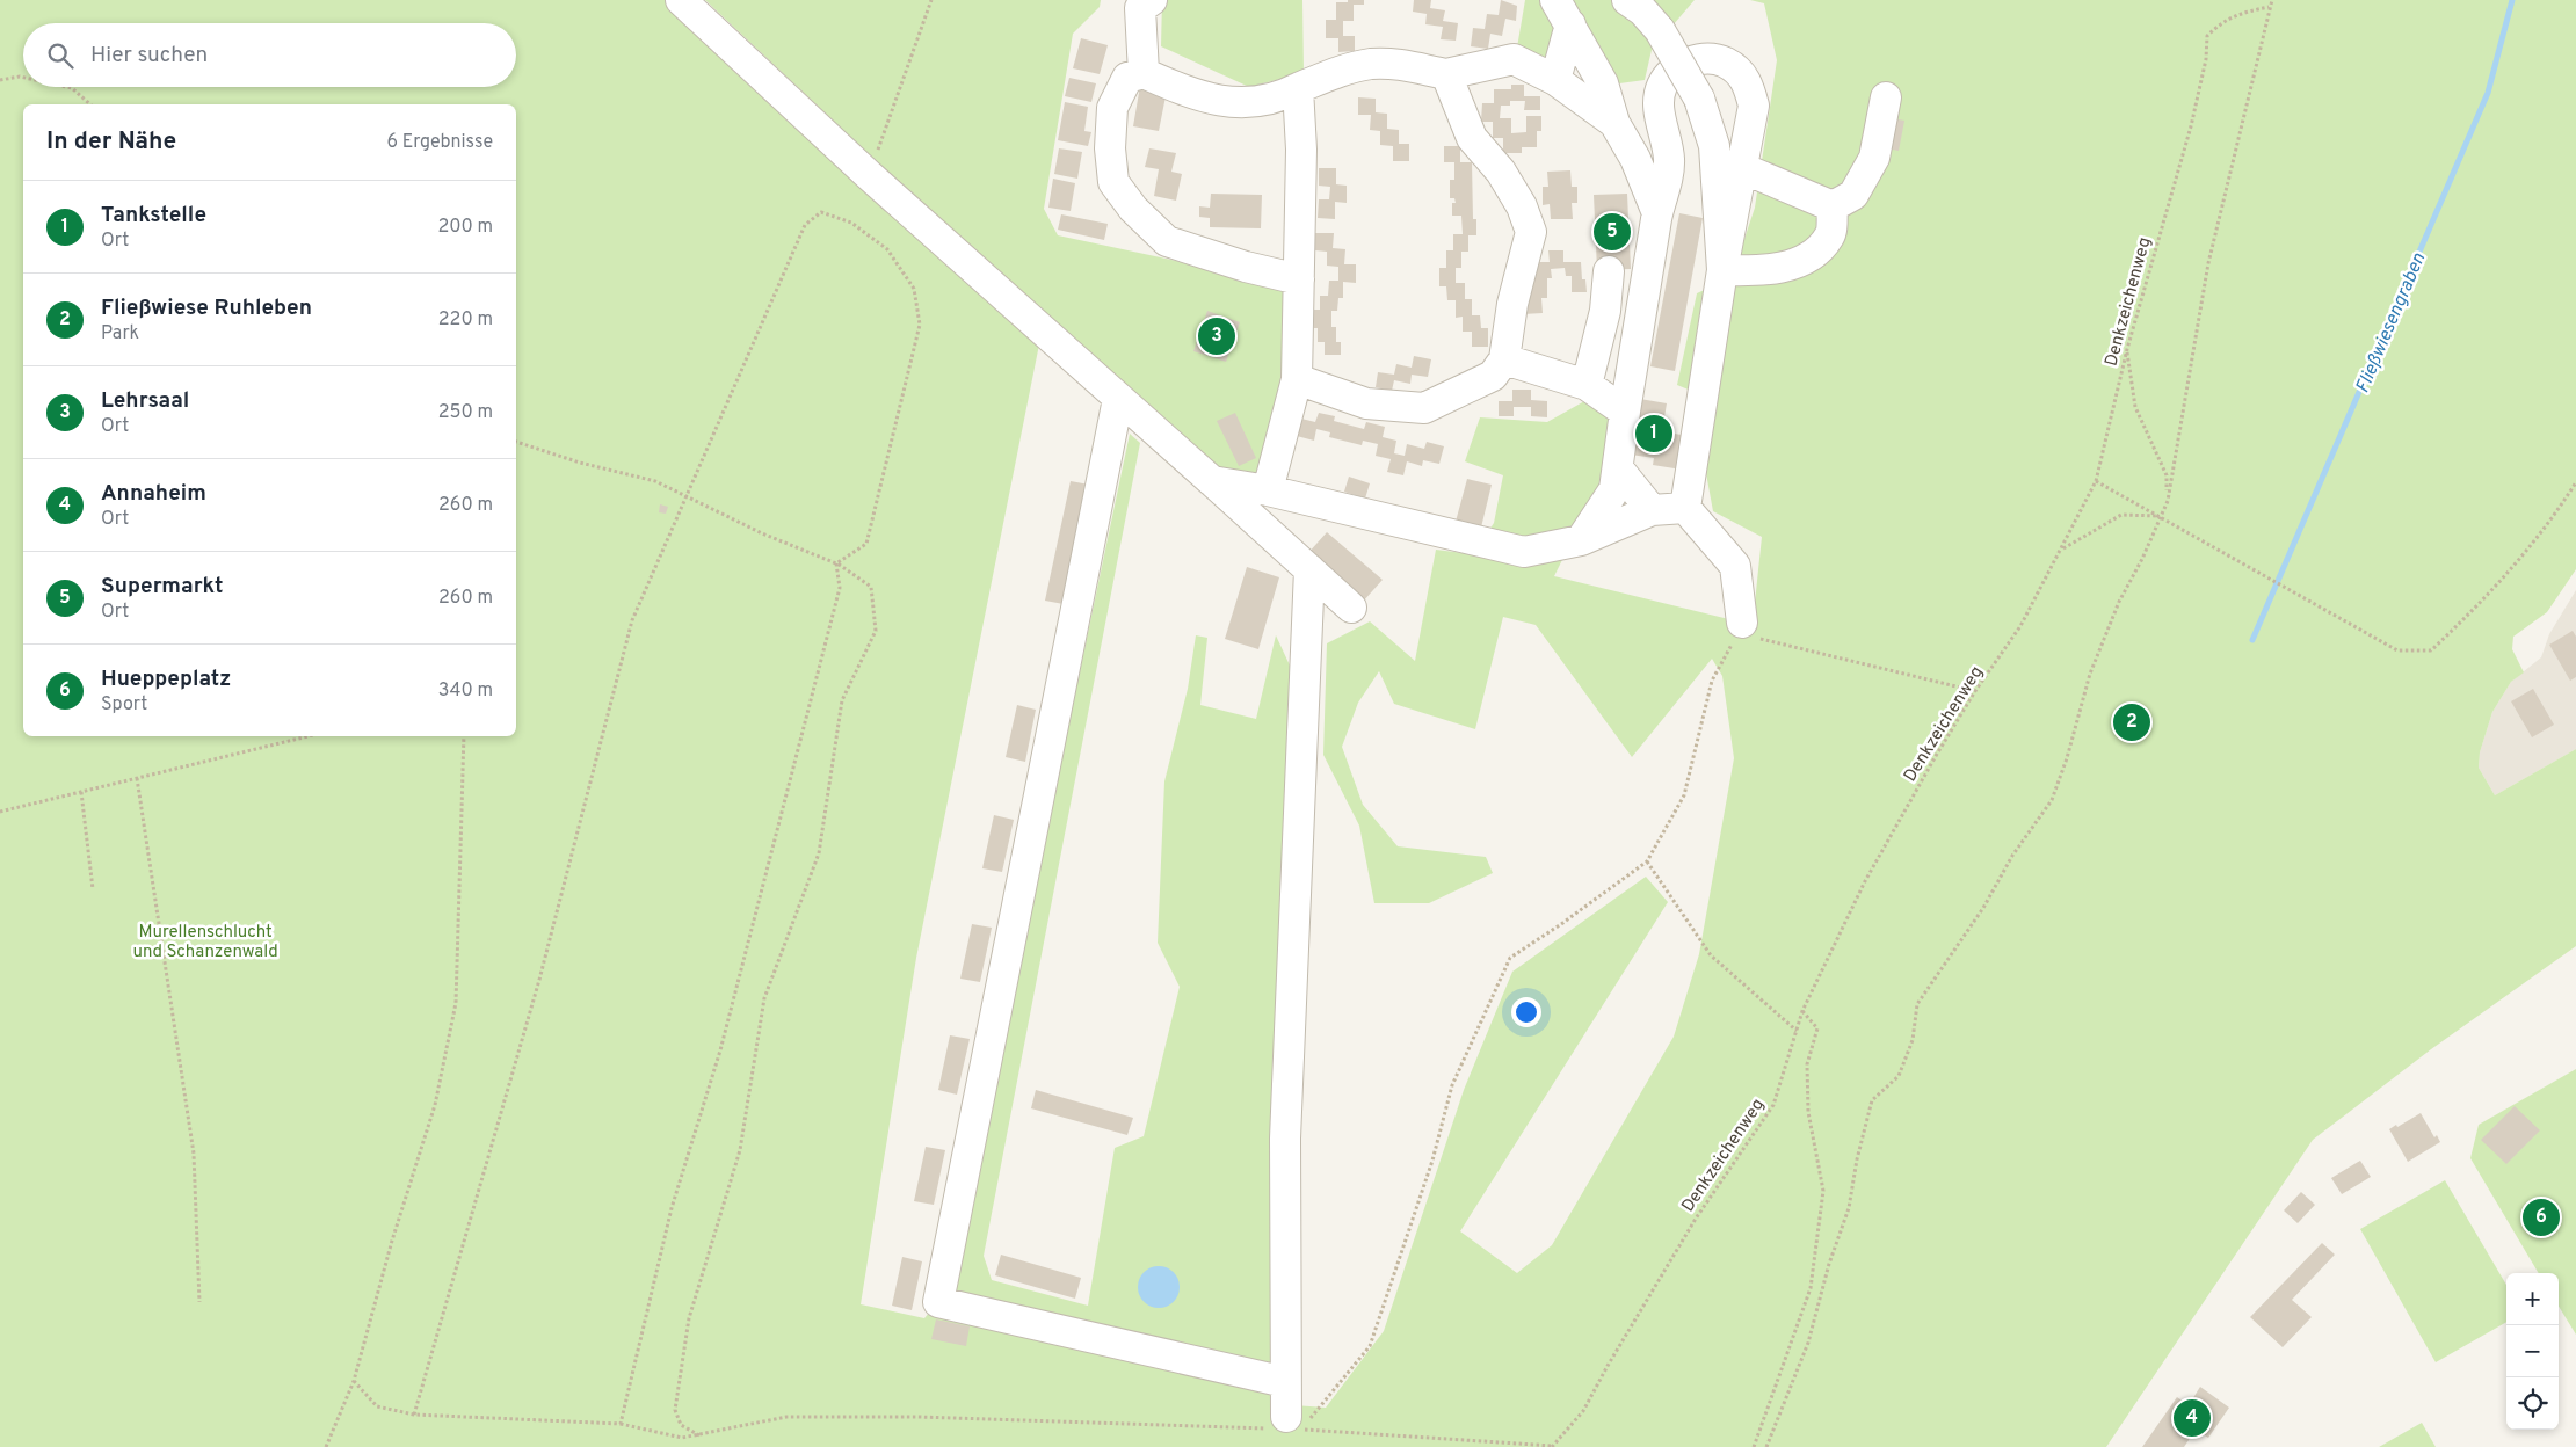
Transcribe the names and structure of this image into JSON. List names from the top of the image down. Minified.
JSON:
{"streets":{"path":["Denkzeichenweg"]},"water":["Fließwiesengraben"],"parks":["Murellenschlucht und Schanzenwald"],"page":{"search":"Hier suchen","heading":["In der Nähe","6 Ergebnisse"],"list":[{"mark":"1","name":"Tankstelle","note":"Ort","value":"200 m"},{"mark":"2","name":"Fließwiese Ruhleben","note":"Park","value":"220 m"},{"mark":"3","name":"Lehrsaal","note":"Ort","value":"250 m"},{"mark":"4","name":"Annaheim","note":"Ort","value":"260 m"},{"mark":"5","name":"Supermarkt","note":"Ort","value":"260 m"},{"mark":"6","name":"Hueppeplatz","note":"Sport","value":"340 m"}],"pins":["5","3","1","2","6","4"],"map_buttons":["+","−"]}}
